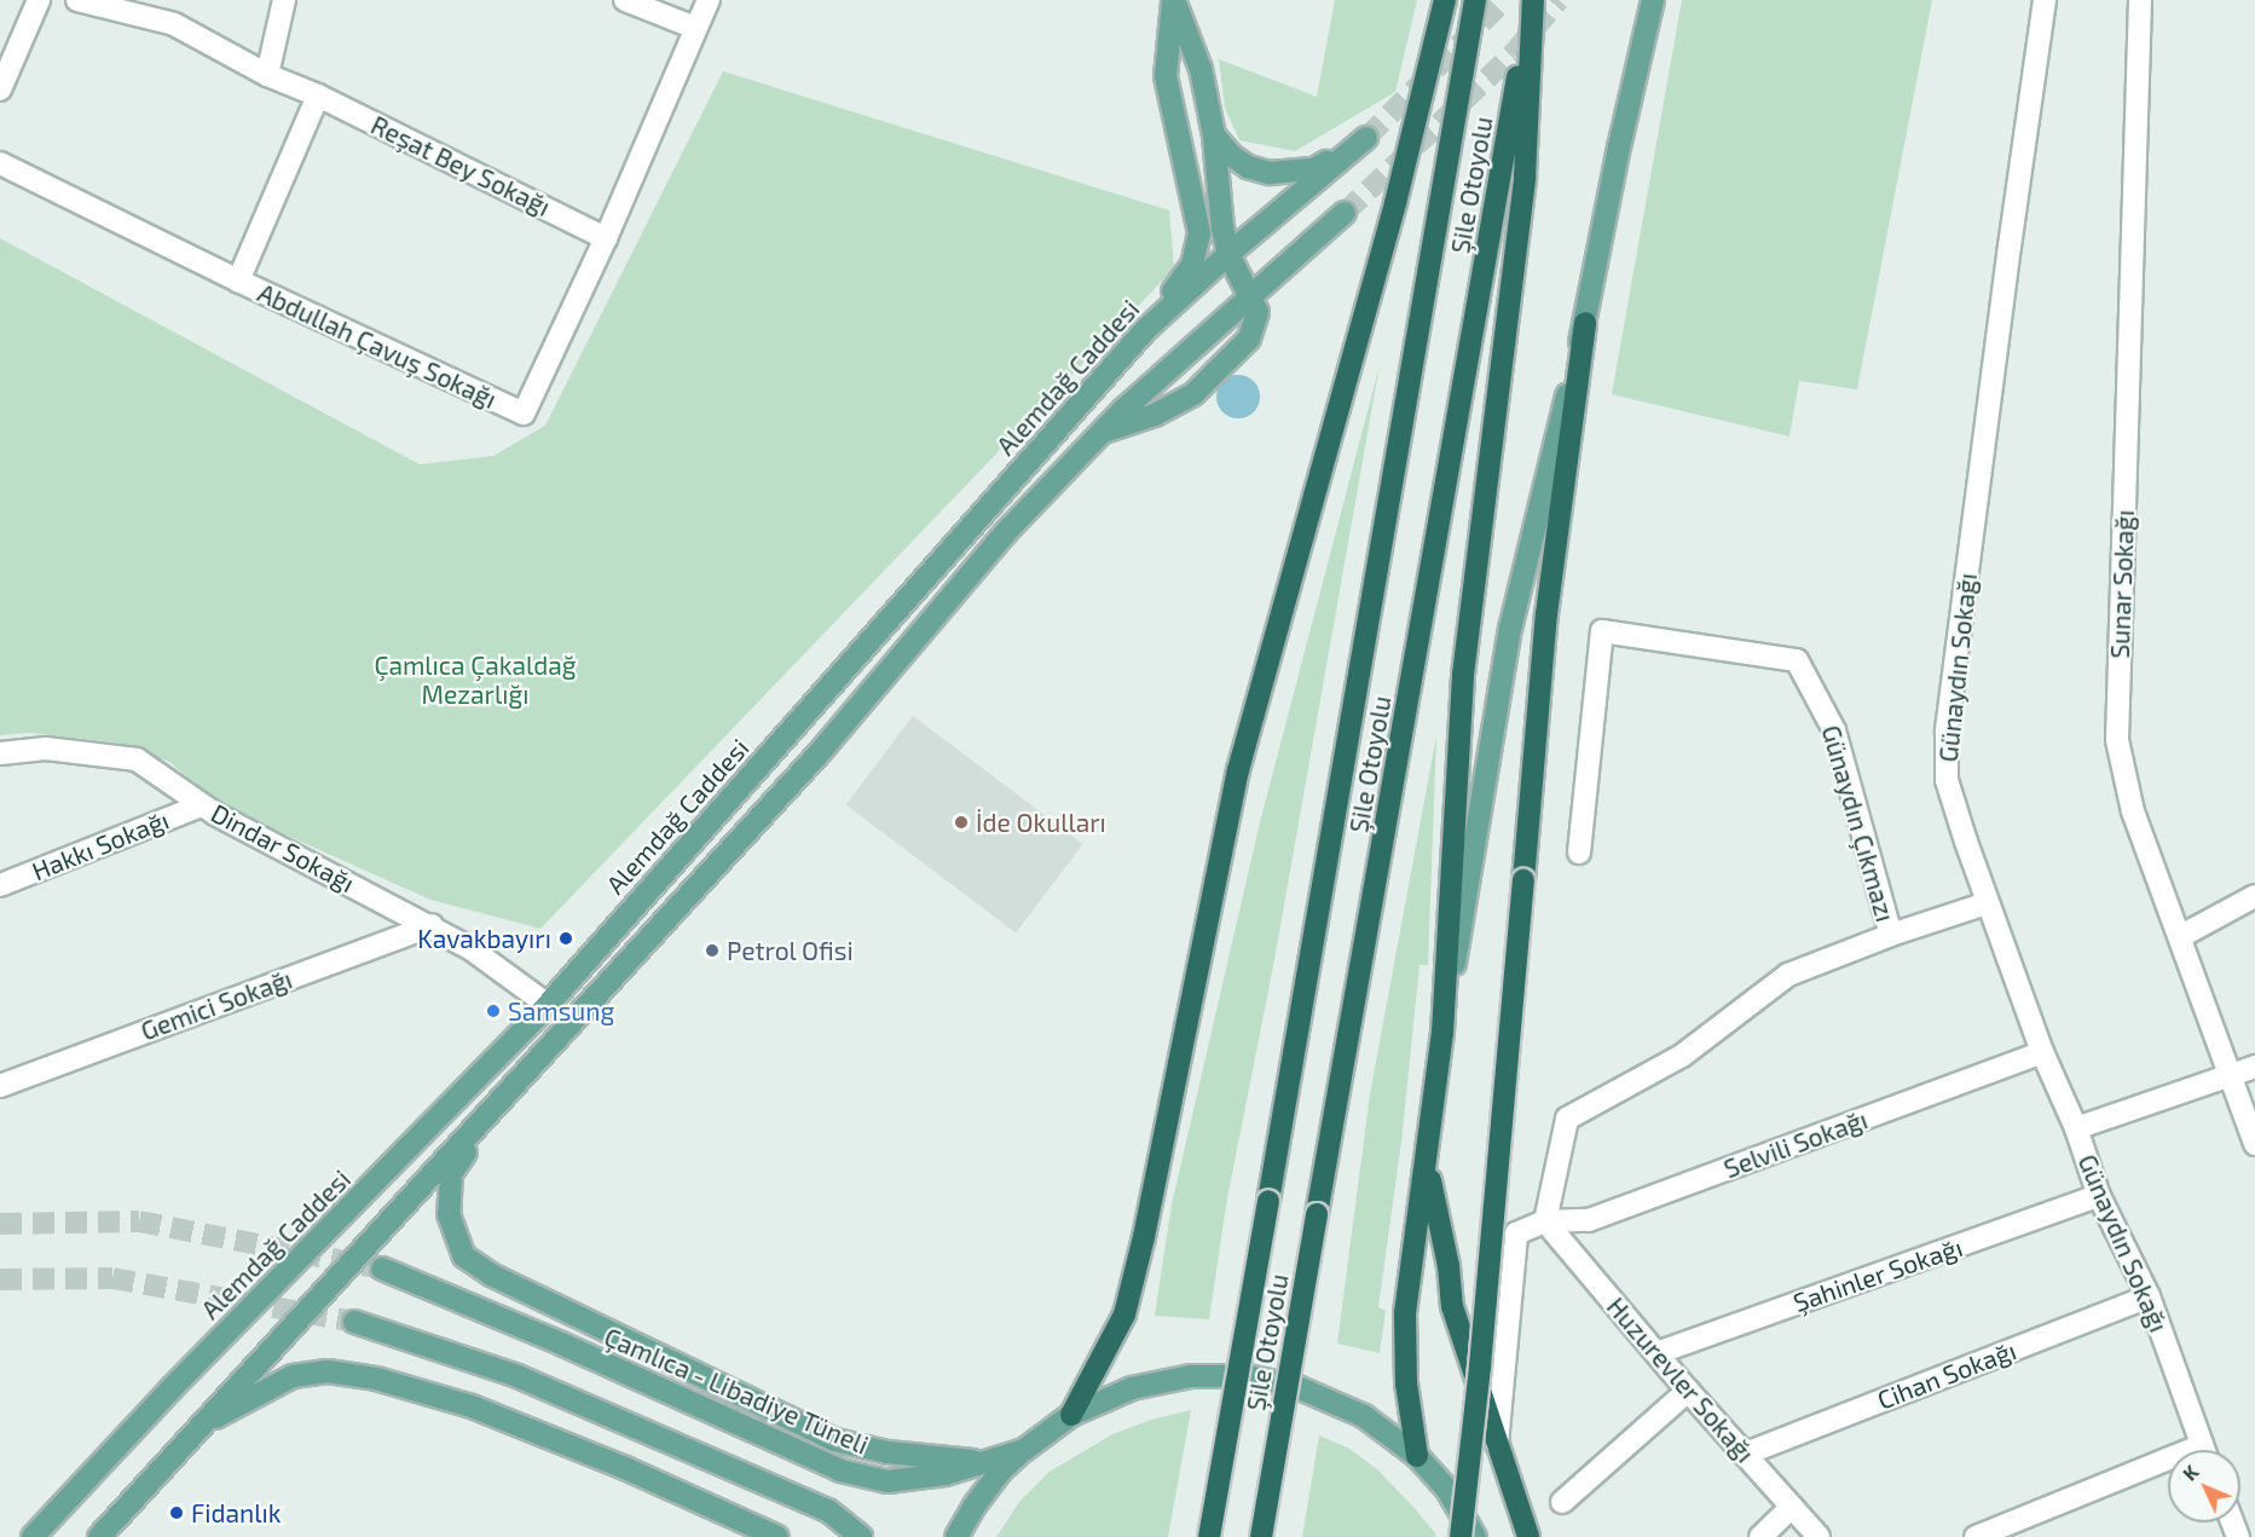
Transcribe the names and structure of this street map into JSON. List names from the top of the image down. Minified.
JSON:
{"streets":{"highway":["Şile Otoyolu"],"main road":["Alemdağ Caddesi","Çamlıca - Libadiye Tüneli"],"street":["Reşat Bey Sokağı","Abdullah Çavuş Sokağı","Sunar Sokağı","Günaydın Sokağı","Günaydın Çıkmazı","Hakkı Sokağı","Dindar Sokağı","Gemici Sokağı","Selvili Sokağı","Şahinler Sokağı","Cihan Sokağı","Huzurevler Sokağı"]},"crossings":[["Reşat Bey Sokağı","Abdullah Çavuş Sokağı"],["Alemdağ Caddesi","Dindar Sokağı"],["Günaydın Sokağı","Günaydın Çıkmazı"],["Günaydın Sokağı","Selvili Sokağı"],["Günaydın Sokağı","Şahinler Sokağı"],["Günaydın Sokağı","Cihan Sokağı"],["Günaydın Çıkmazı","Selvili Sokağı"],["Günaydın Çıkmazı","Huzurevler Sokağı"],["Hakkı Sokağı","Dindar Sokağı"],["Dindar Sokağı","Gemici Sokağı"],["Selvili Sokağı","Huzurevler Sokağı"],["Şahinler Sokağı","Huzurevler Sokağı"],["Cihan Sokağı","Huzurevler Sokağı"]],"parks":["Çamlıca Çakaldağ Mezarlığı"],"places":["İde Okulları","Kavakbayırı","Petrol Ofisi","Samsung","Fidanlık"],"north":"top left"}
